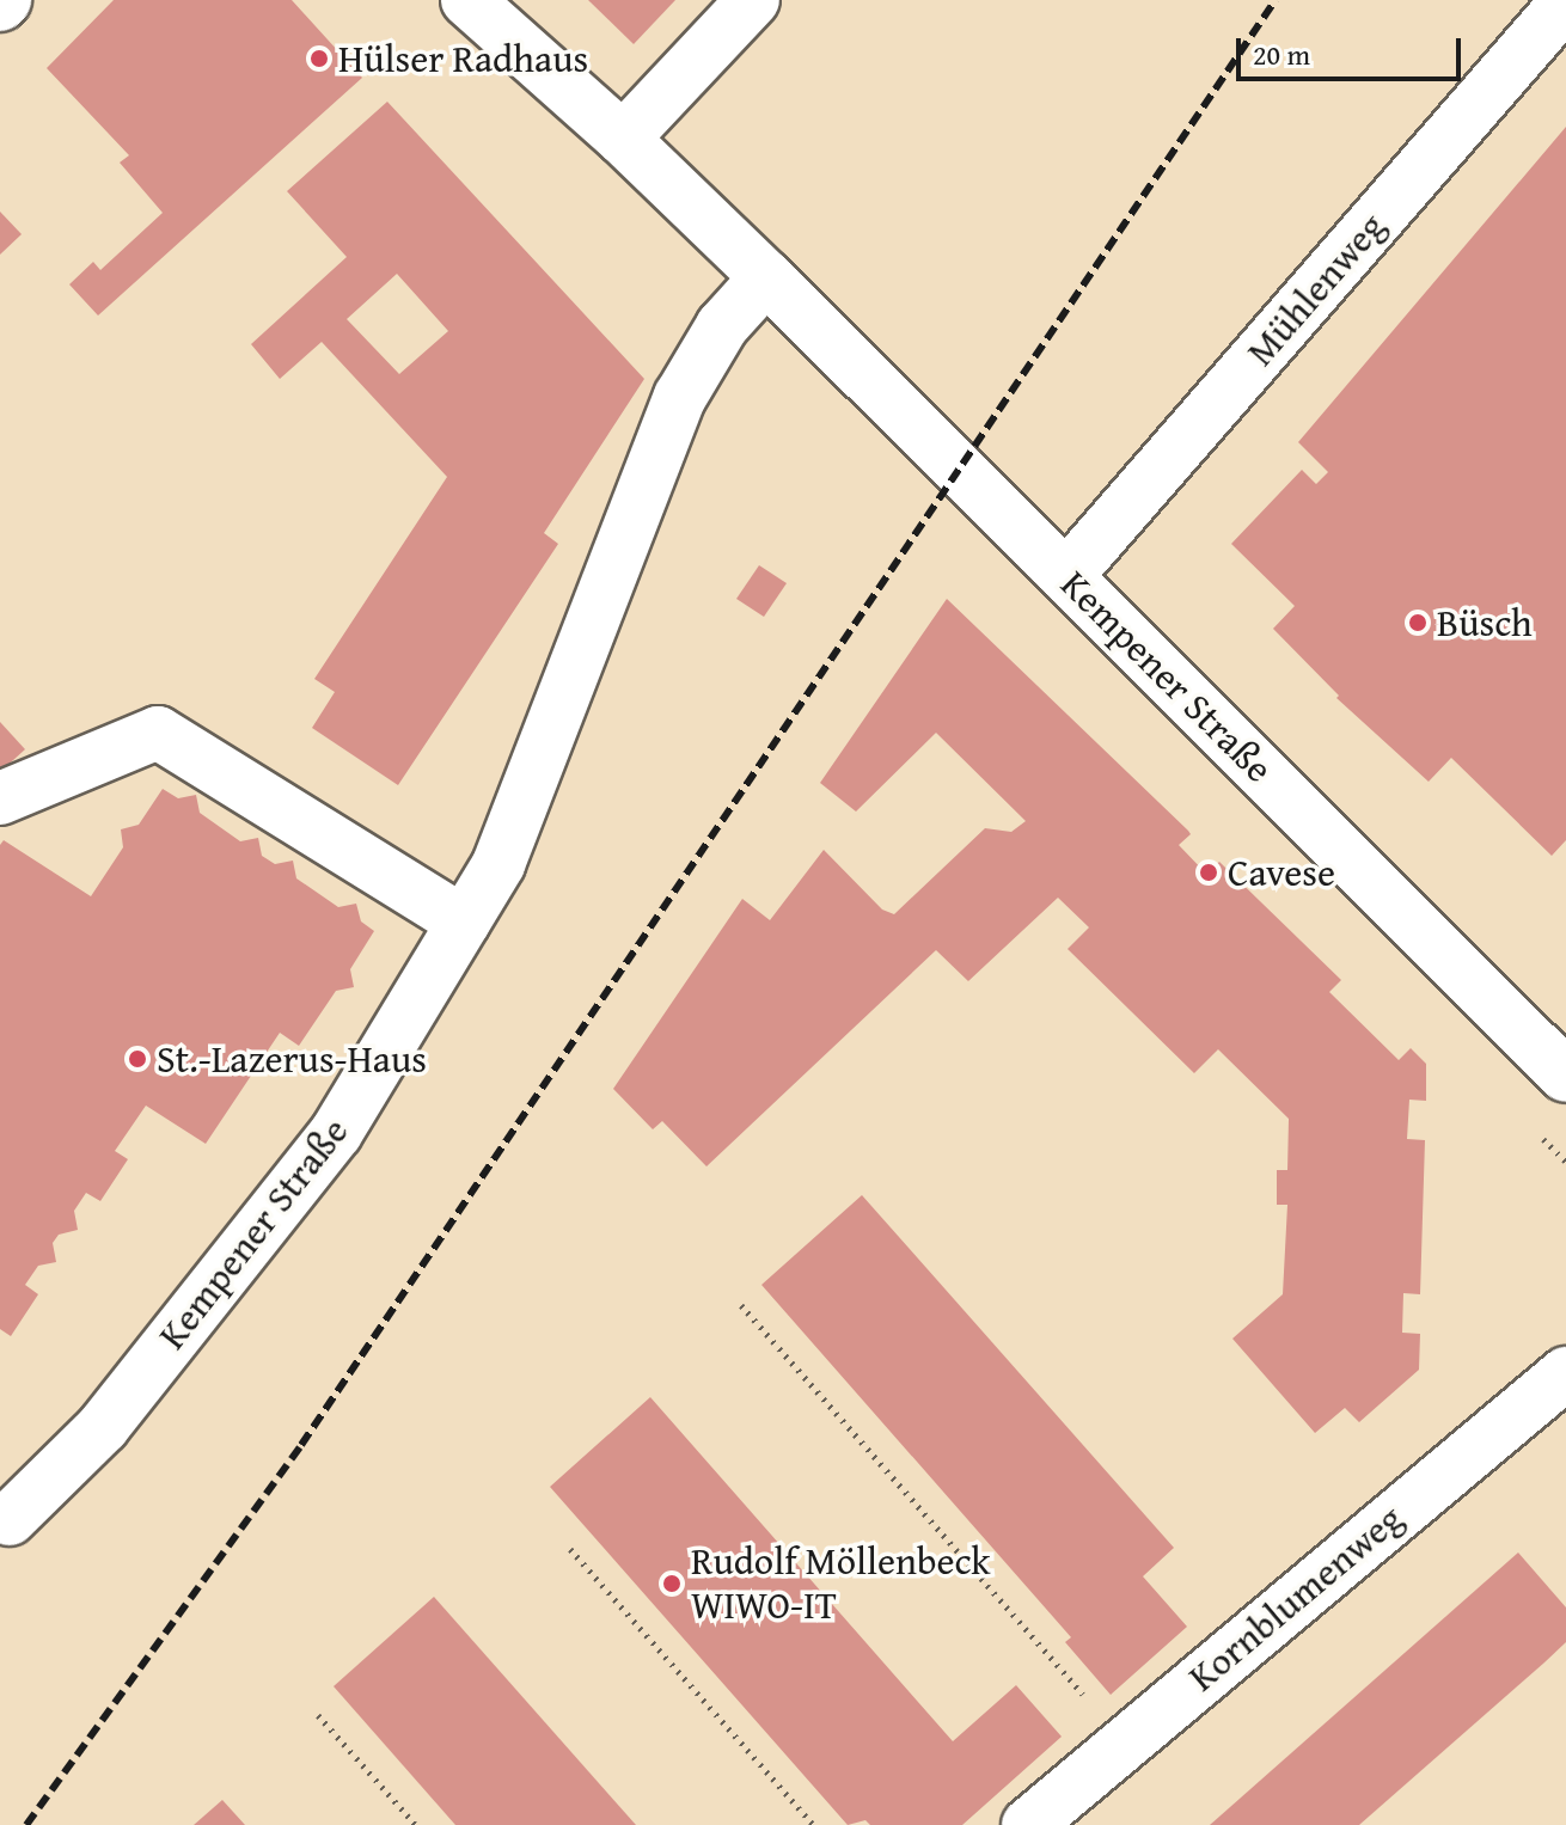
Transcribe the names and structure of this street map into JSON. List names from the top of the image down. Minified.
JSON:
{"streets":{"street":["Mühlenweg","Kempener Straße","Kornblumenweg"]},"crossings":[["Mühlenweg","Kempener Straße"]],"places":["Hülser Radhaus","Büsch","Cavese","St.-Lazerus-Haus","Rudolf Möllenbeck WIWO-IT"],"scale_bar":"20 m"}
